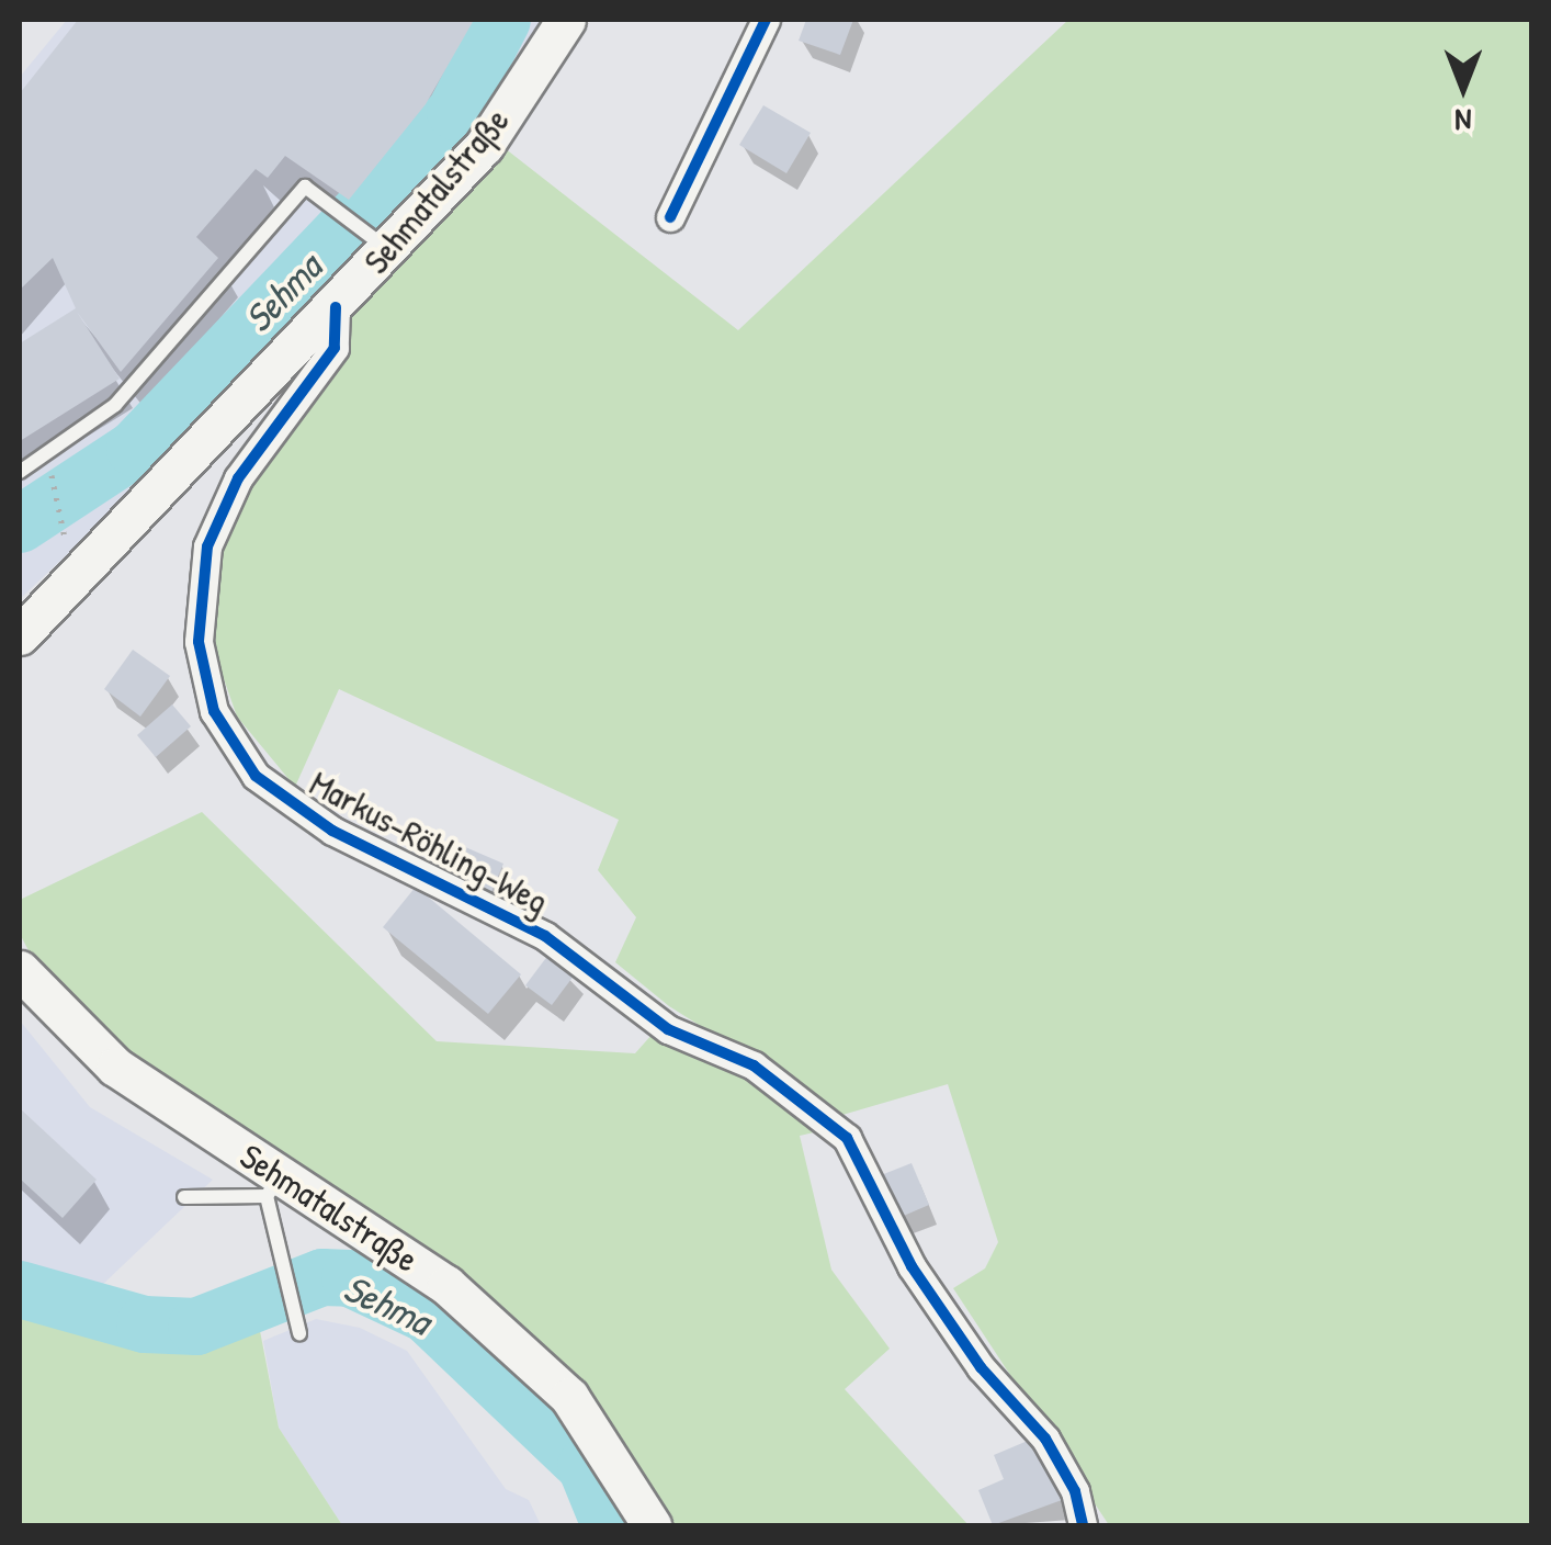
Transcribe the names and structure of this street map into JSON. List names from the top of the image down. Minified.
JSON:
{"streets":{"main road":["Sehmatalstraße"],"street":["Markus-Röhling-Weg"]},"crossings":[["Sehmatalstraße","Markus-Röhling-Weg"]],"water":["Sehma"],"north":"bottom"}
